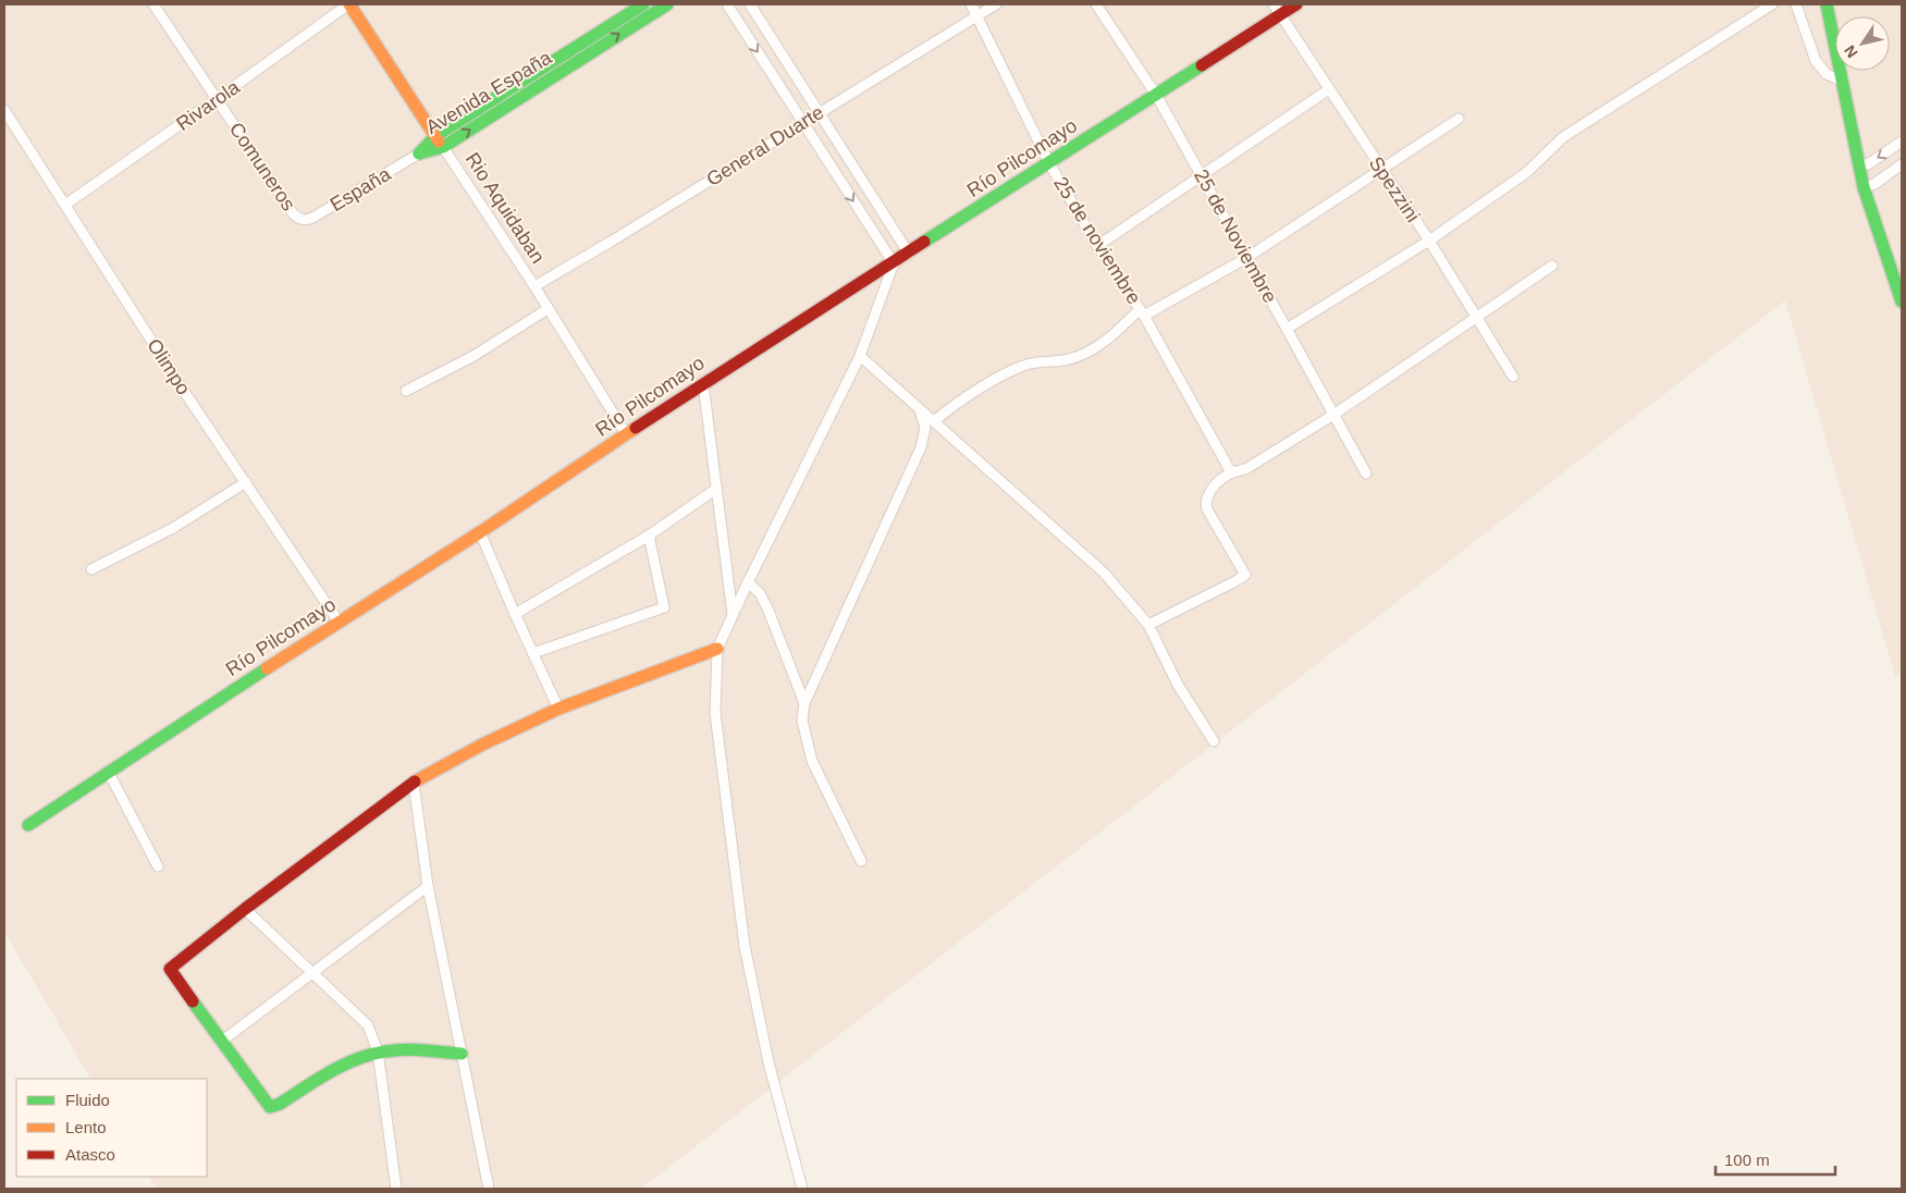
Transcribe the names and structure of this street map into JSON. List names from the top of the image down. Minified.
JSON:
{"streets":{"street":["Avenida España","Rivarola","General Duarte","Río Pilcomayo","Comuneros","España","Spezzini","Rio Aquidaban","25 de Noviembre","25 de noviembre","Olimpo"]},"crossings":[["Avenida España","España"],["Avenida España","Rio Aquidaban"],["Rivarola","Comuneros"],["Rivarola","Rio Aquidaban"],["Rivarola","Olimpo"],["General Duarte","Rio Aquidaban"],["General Duarte","25 de noviembre"],["Río Pilcomayo","Spezzini"],["Río Pilcomayo","Rio Aquidaban"],["Río Pilcomayo","25 de Noviembre"],["Río Pilcomayo","25 de noviembre"],["Río Pilcomayo","Olimpo"],["Comuneros","España"]],"legend":["Fluido","Lento","Atasco"],"scale_bar":"100 m","north":"bottom left"}
